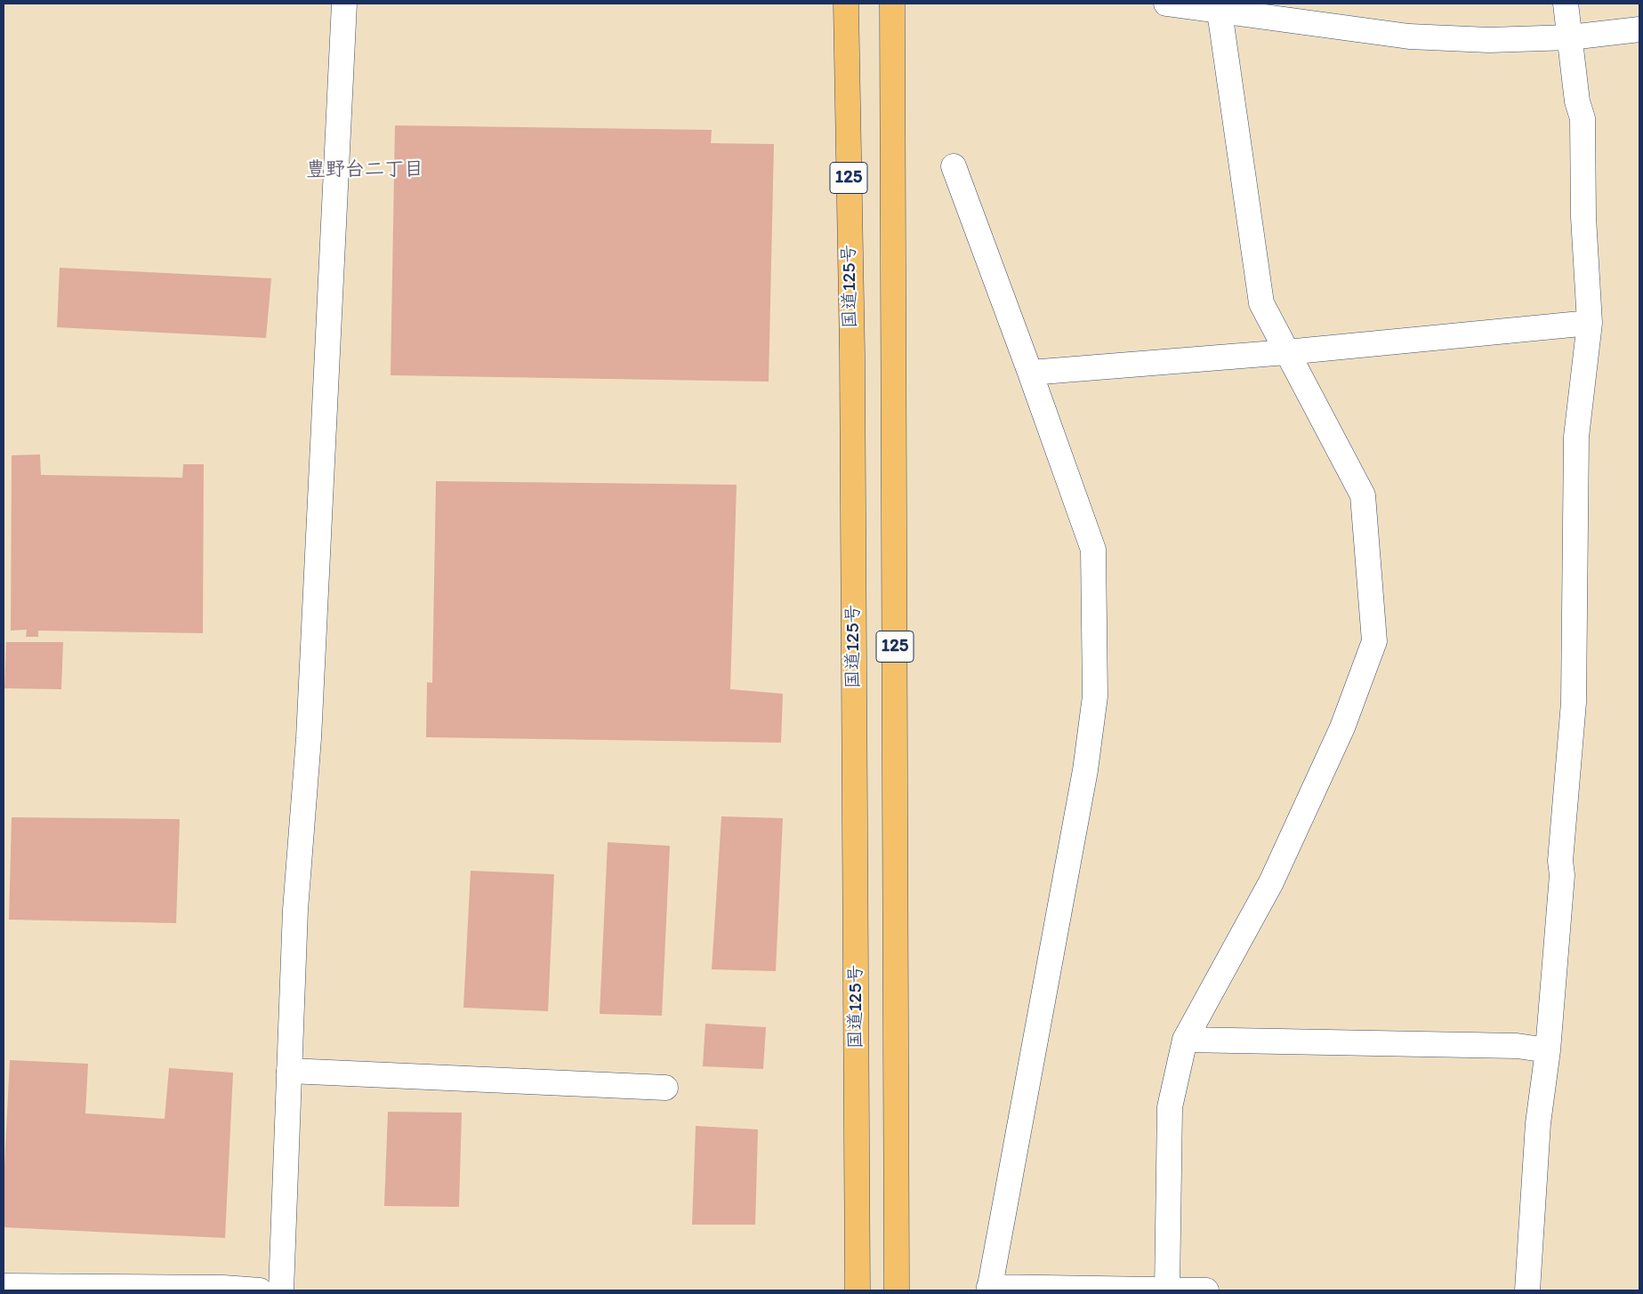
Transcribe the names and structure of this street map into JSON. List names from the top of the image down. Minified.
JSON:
{"streets":{"highway":["125","国道125号"]},"districts":["豊野台二丁目"]}
